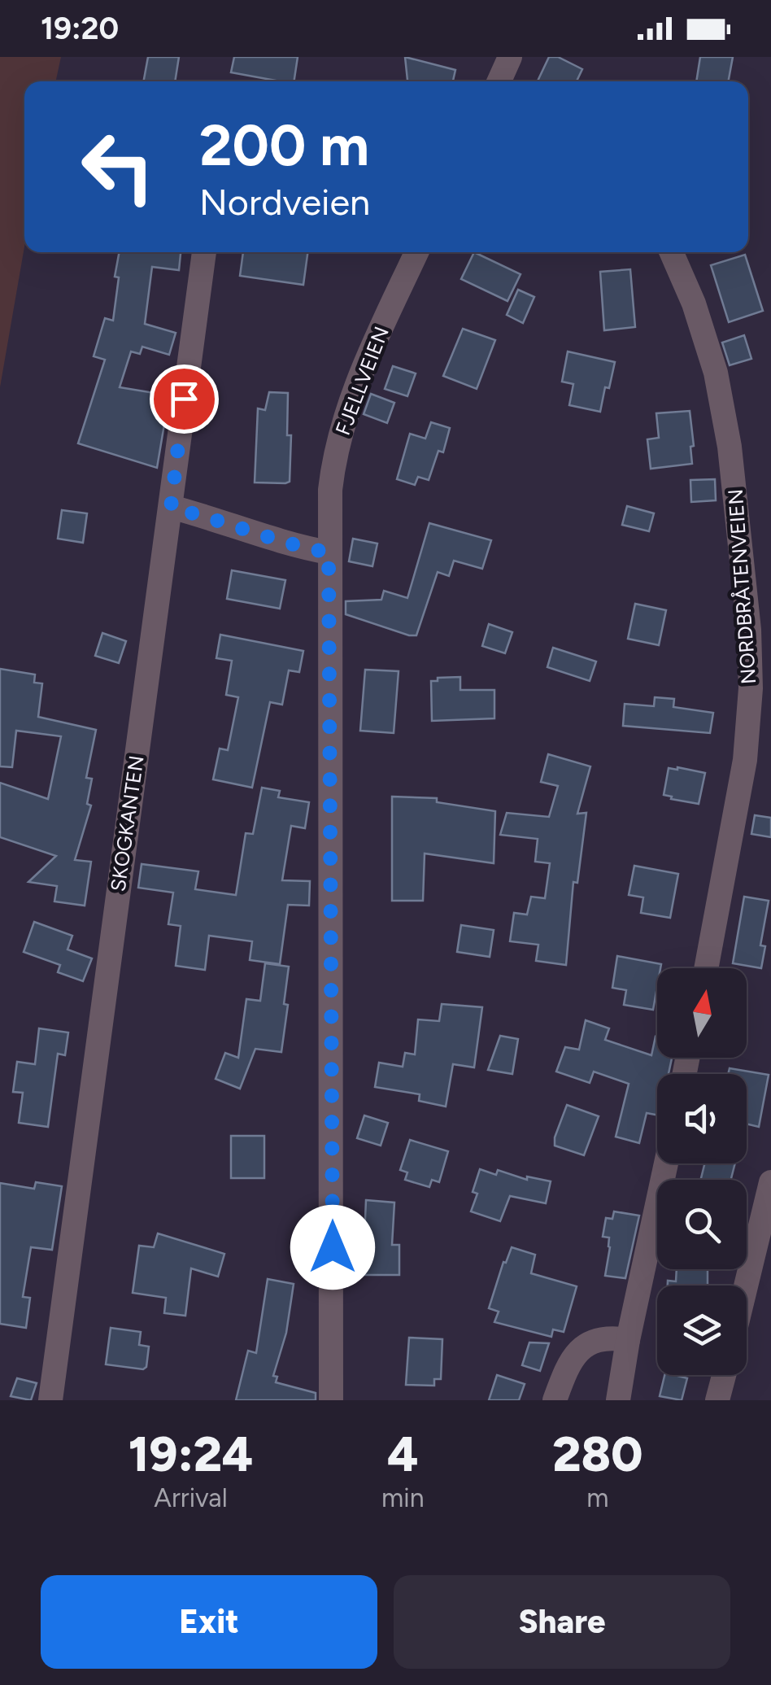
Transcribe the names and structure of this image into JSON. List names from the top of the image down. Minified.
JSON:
{"streets":{"street":["FJELLVEIEN","NORDBRÅTENVEIEN","SKOGKANTEN"]},"north":"top","page":{"status":"19:20","turn":["200 m","Nordveien"],"eta":["19:24","Arrival","4","min","280","m"],"buttons":["Exit","Share"]}}
